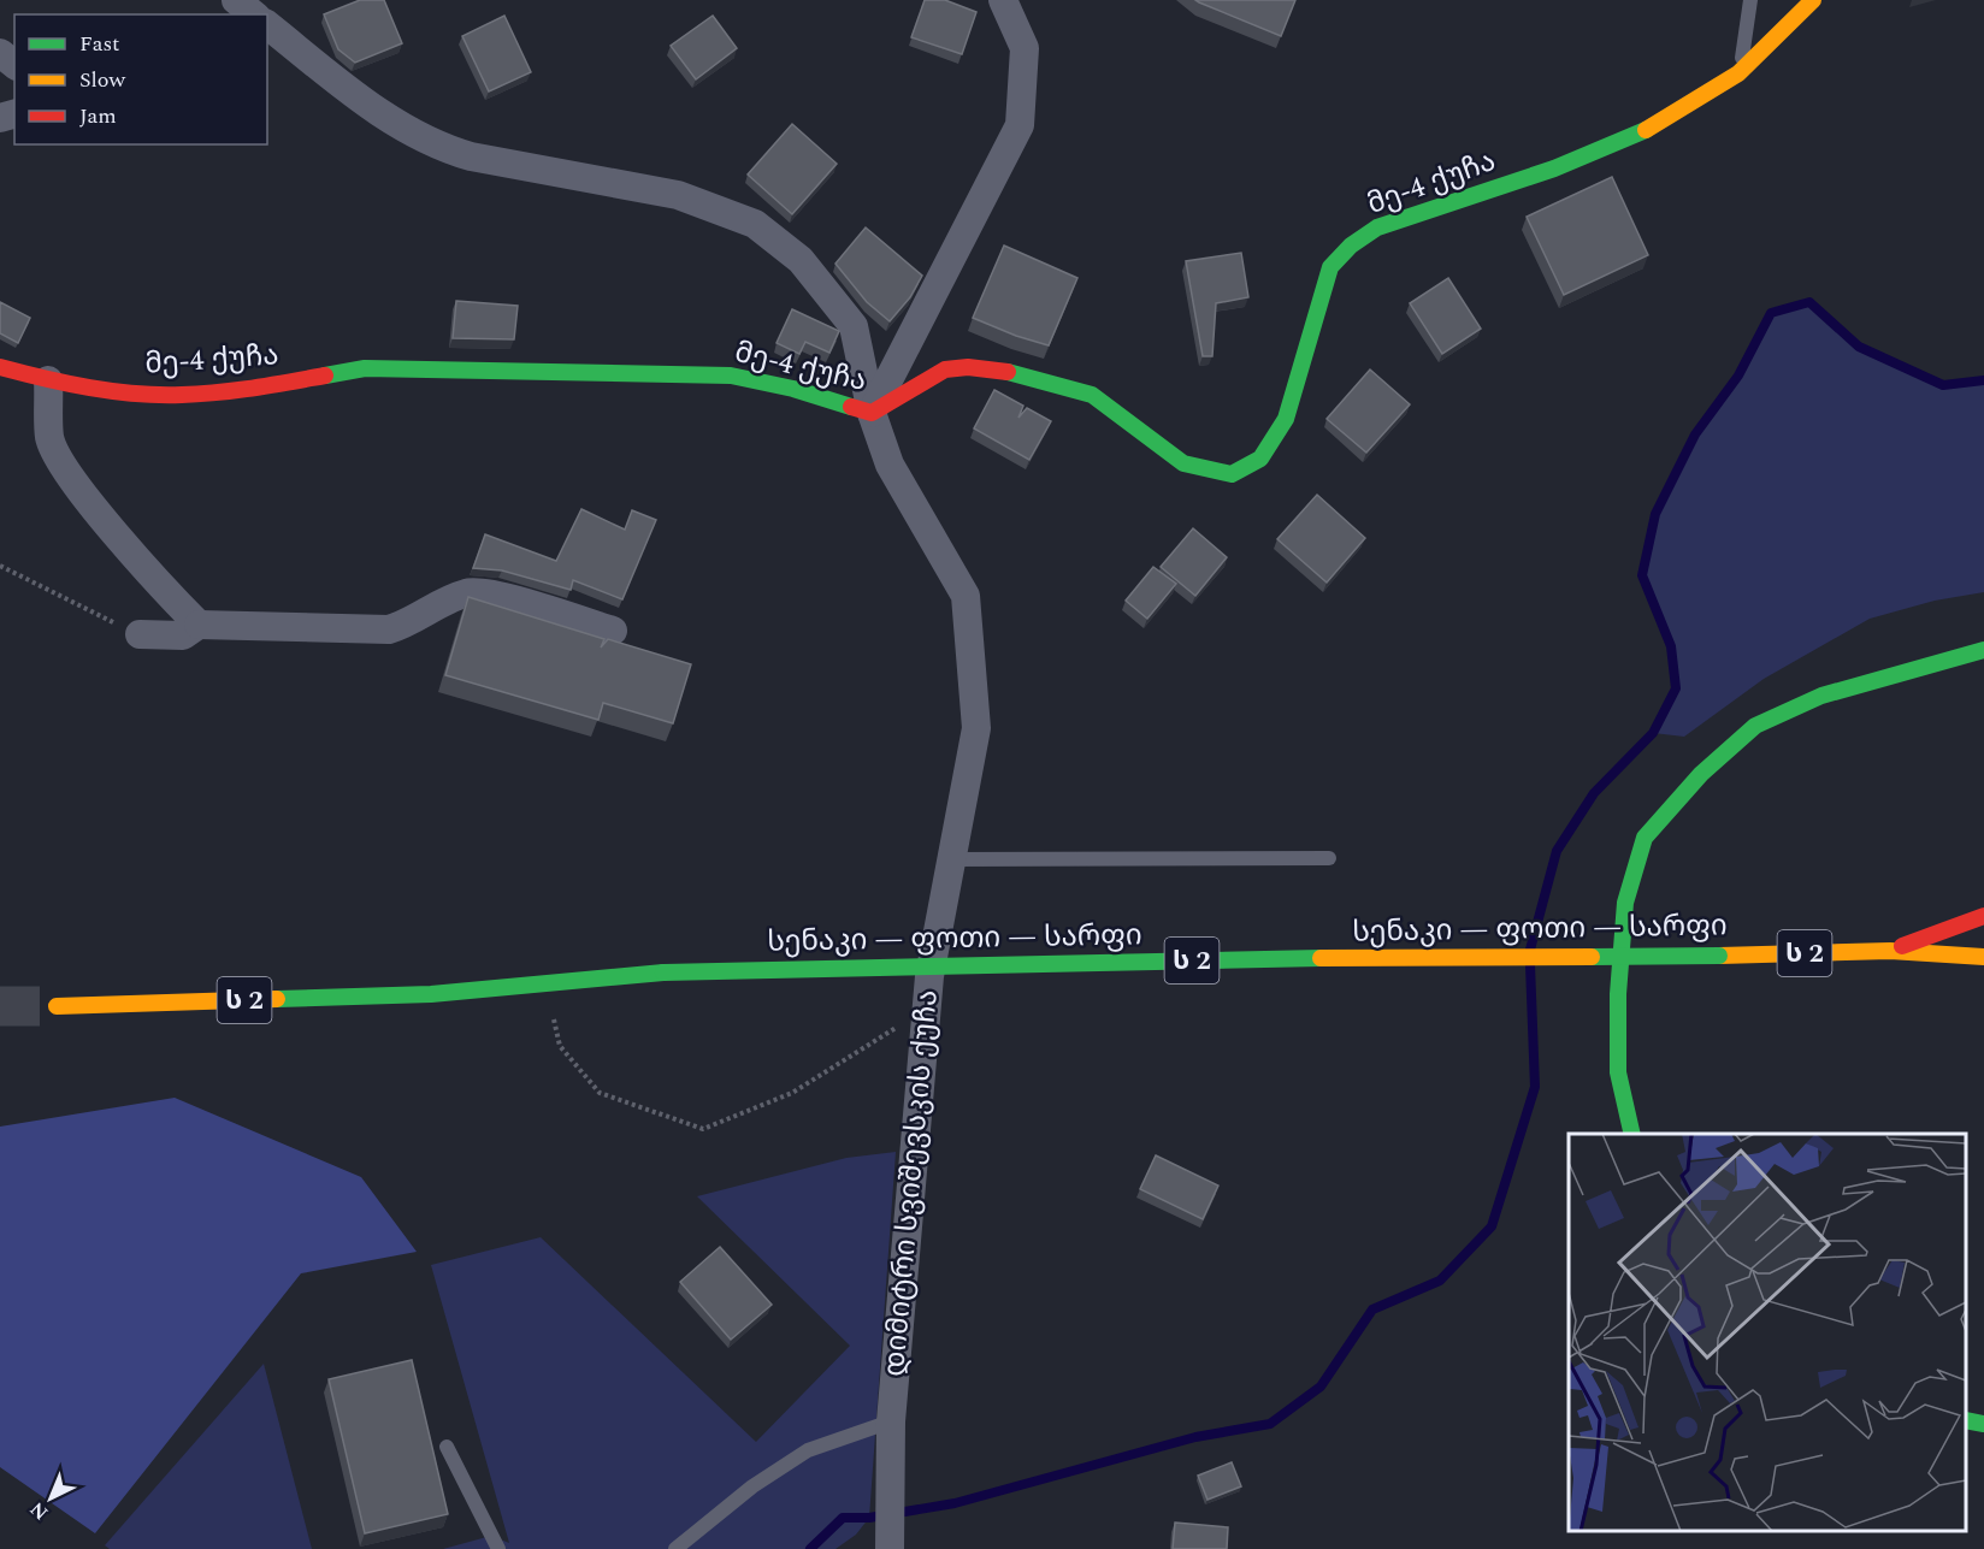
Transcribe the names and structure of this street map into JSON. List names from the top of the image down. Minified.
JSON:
{"streets":{"main road":["მე-4 ქუჩა","სენაკი — ფოთი — სარფი","ს 2"],"street":["დიმიტრი სვიშევსკის ქუჩა"]},"crossings":[["მე-4 ქუჩა","დიმიტრი სვიშევსკის ქუჩა"]],"legend":["Fast","Slow","Jam"],"north":"bottom left"}
